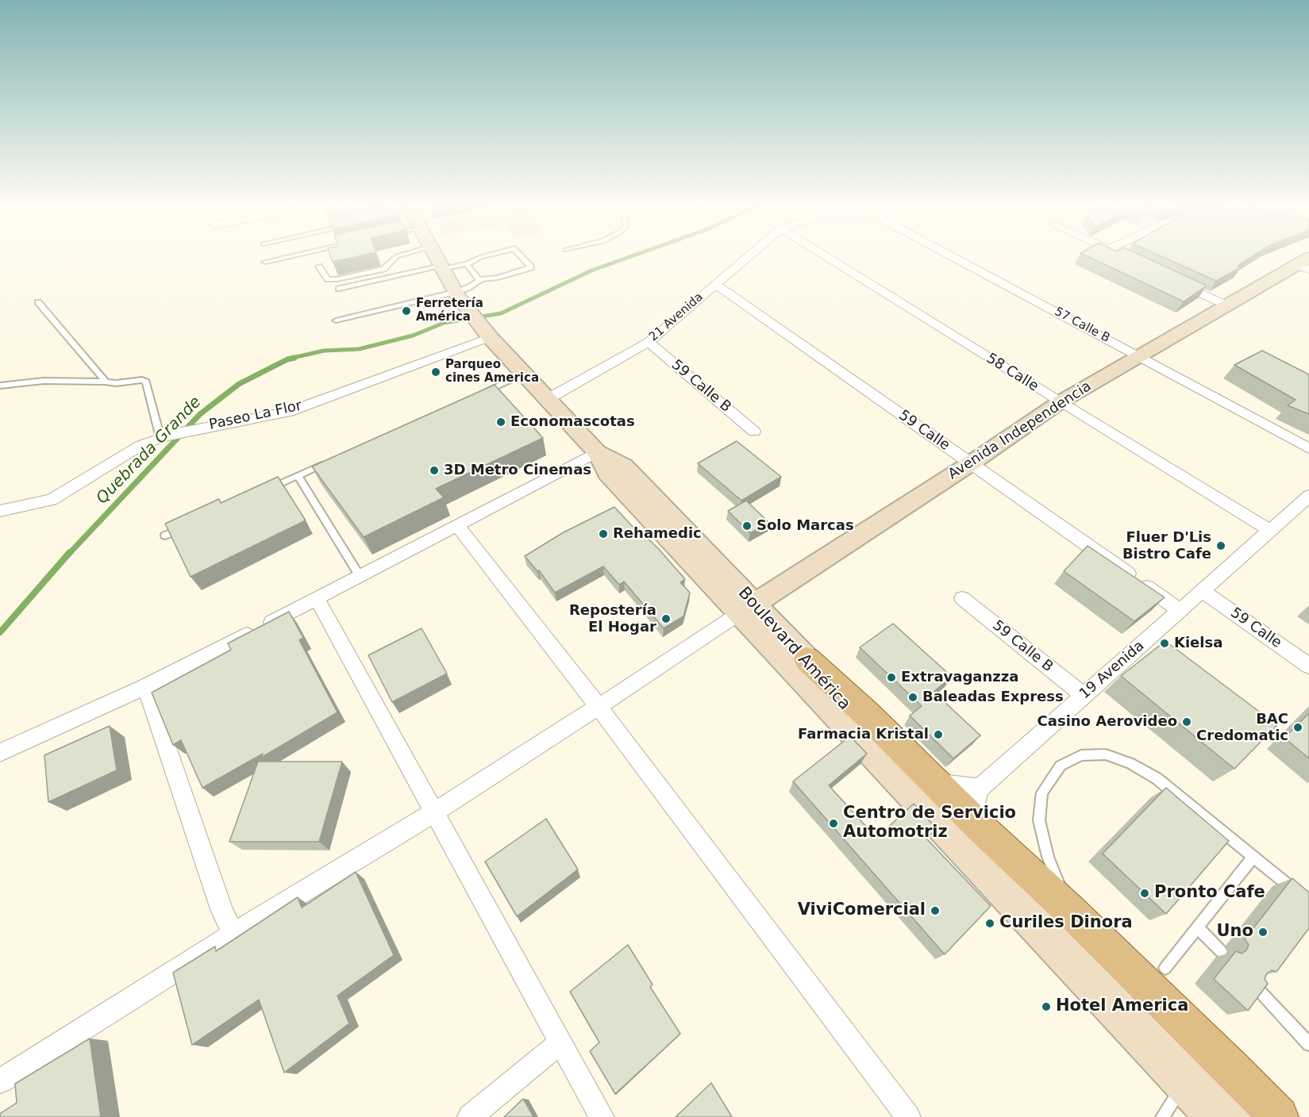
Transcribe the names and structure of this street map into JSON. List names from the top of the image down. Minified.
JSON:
{"streets":{"main road":["Avenida Independencia","Boulevard América"],"street":["21 Avenida","57 Calle B","58 Calle","59 Calle B","Paseo La Flor","59 Calle","19 Avenida"]},"crossings":[["21 Avenida","59 Calle B"],["21 Avenida","59 Calle"],["21 Avenida","Boulevard América"],["57 Calle B","Avenida Independencia"],["58 Calle","Avenida Independencia"],["58 Calle","19 Avenida"],["59 Calle B","19 Avenida"],["Paseo La Flor","Boulevard América"],["59 Calle","Avenida Independencia"],["59 Calle","19 Avenida"],["Avenida Independencia","Boulevard América"]],"water":["Quebrada Grande"],"places":["Ferretería América","Parqueo cines America","Economascotas","3D Metro Cinemas","Solo Marcas","Rehamedic","Fluer D'Lis Bistro Cafe","Repostería El Hogar","Kielsa","Extravaganzza","Baleadas Express","Casino Aerovideo","BAC Credomatic","Farmacia Kristal","Centro de Servicio Automotriz","Pronto Cafe","ViviComercial","Curiles Dinora","Uno","Hotel America"]}
